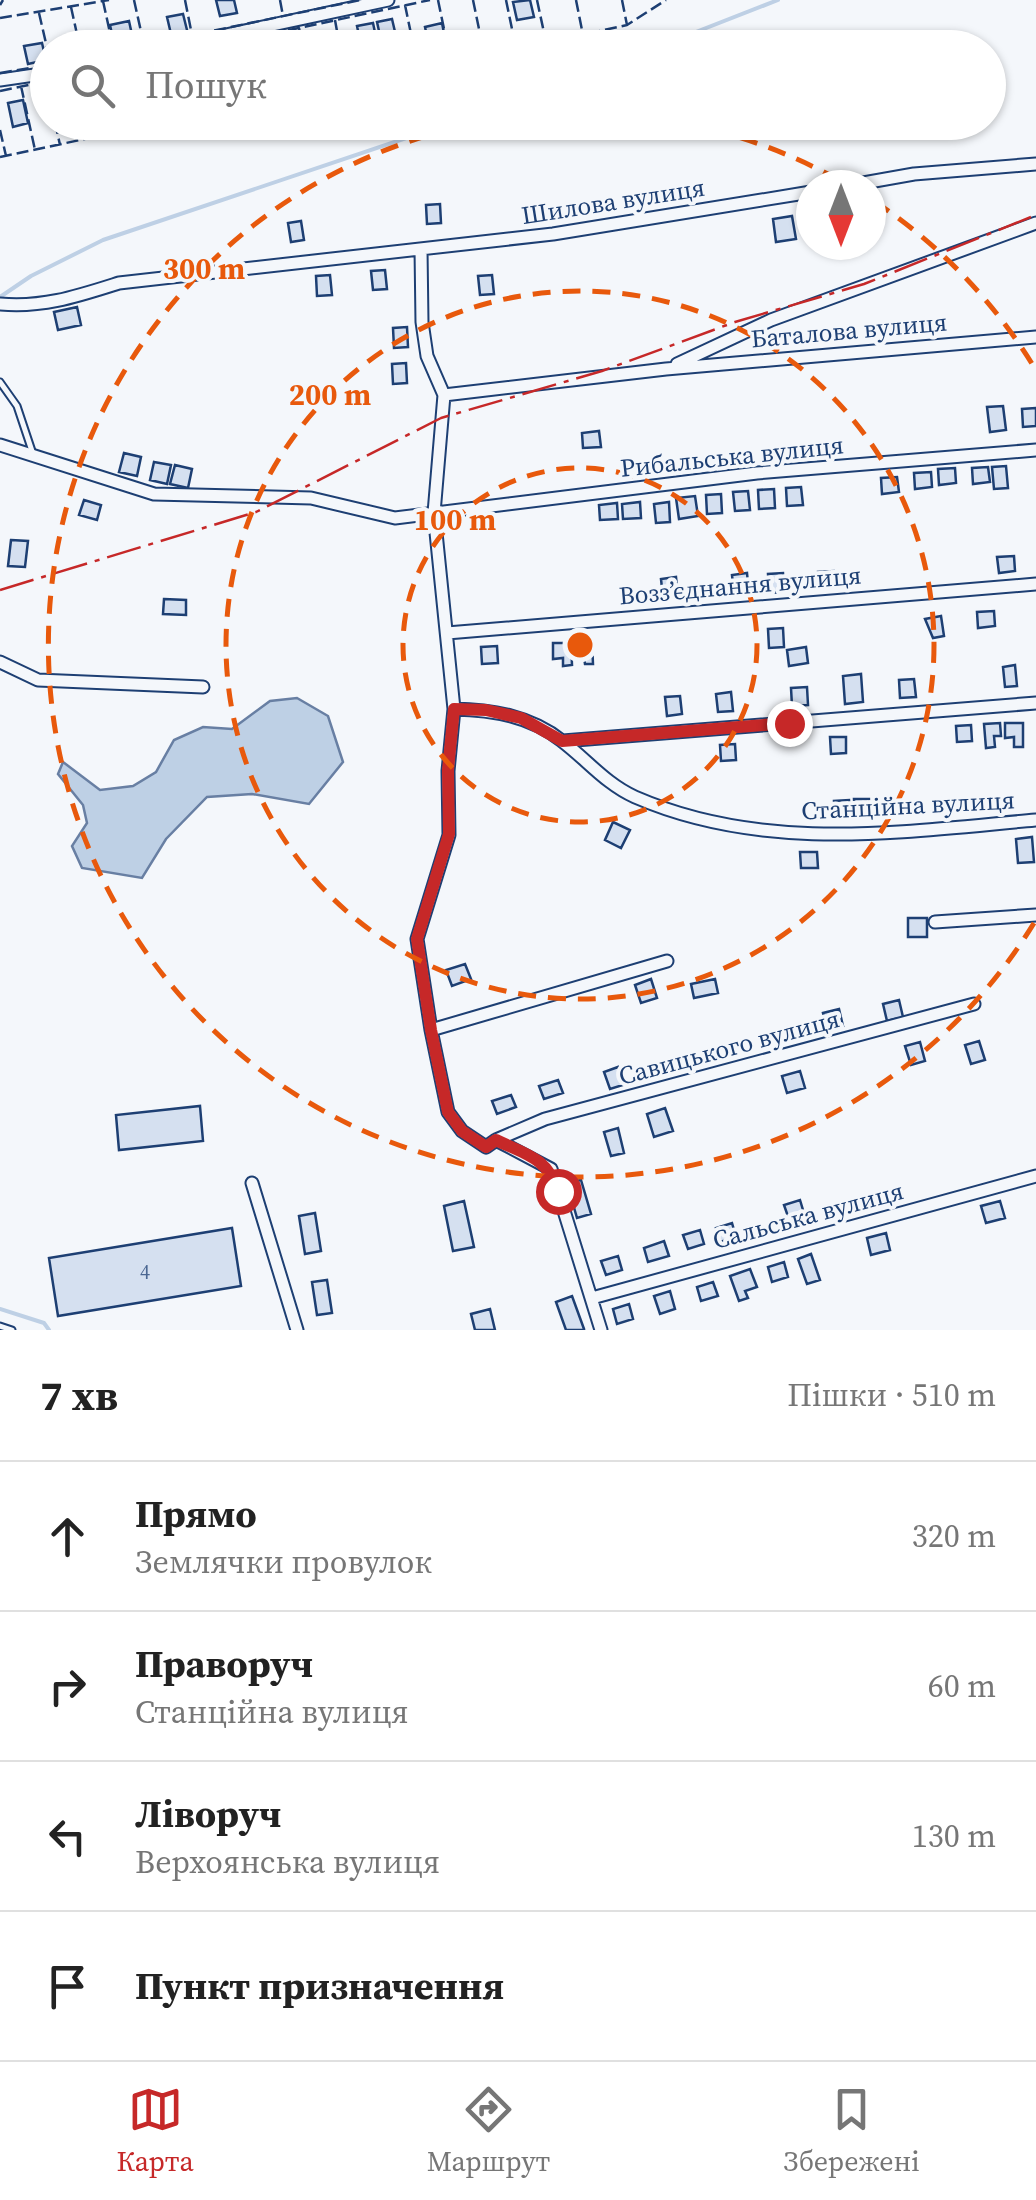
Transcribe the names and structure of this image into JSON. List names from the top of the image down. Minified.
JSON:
{"streets":{"street":["Шилова вулиця","Баталова вулиця","Рибальська вулиця","Возз’єднання вулиця","Станційна вулиця","Савицького вулиця","Сальська вулиця"]},"house_numbers":["4"],"north":"bottom","page":{"search":"Пошук","heading":["7 хв","Пішки · 510 m"],"list":[["Прямо","Землячки провулок","320 m"],["Праворуч","Станційна вулиця","60 m"],["Ліворуч","Верхоянська вулиця","130 m"],"Пункт призначення"],"nav":["Карта","Маршрут","Збережені"]},"rings":["300 m","200 m","100 m"]}
